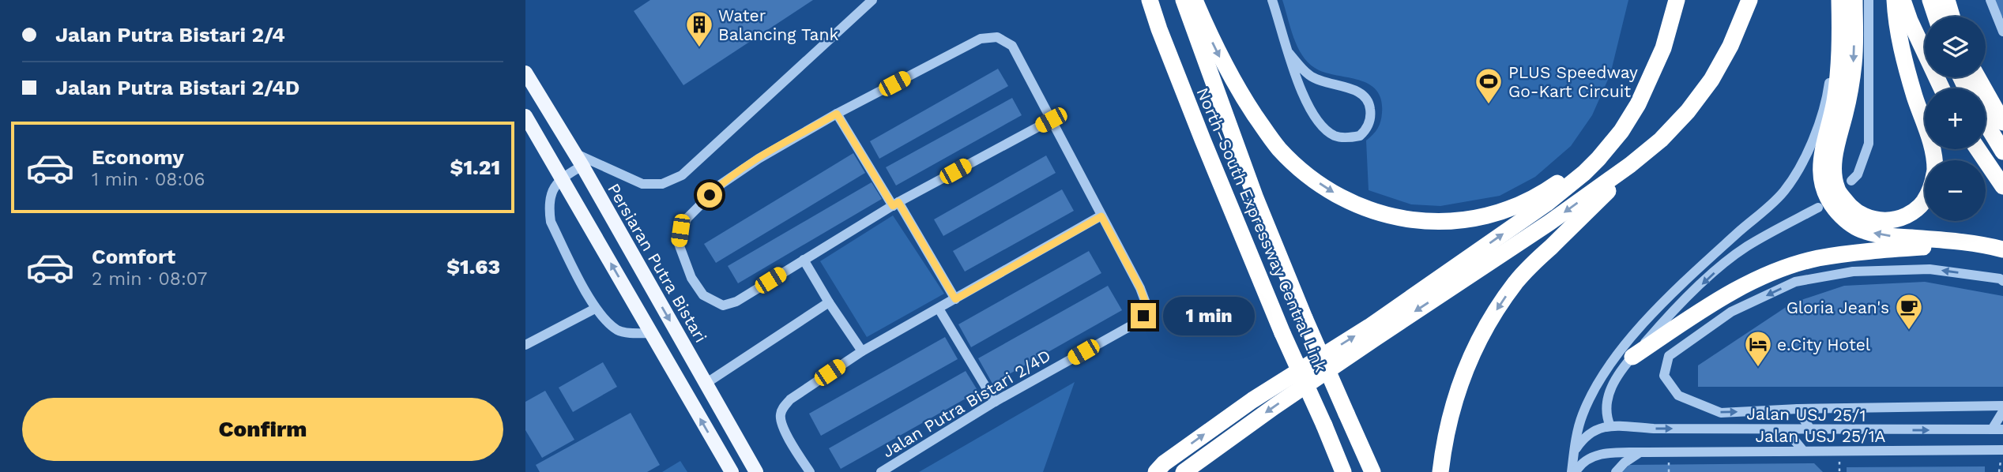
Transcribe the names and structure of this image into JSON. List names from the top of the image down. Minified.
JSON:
{"streets":{"highway":["North–South Expressway Central Link"],"main road":["Persiaran Putra Bistari"],"street":["Jalan Putra Bistari 2/4D","Jalan USJ 25/1","Jalan USJ 25/1A"]},"places":{"building":["Water Balancing Tank"],"sports":["PLUS Speedway Go-Kart Circuit"],"cafe":["Gloria Jean's"],"hotel":["e.City Hotel"]},"page":{"banner":["Jalan Putra Bistari 2/4","Jalan Putra Bistari 2/4D"],"map_buttons":["+","−"],"list":[{"name":"Economy","note":"1 min · 08:06","value":"$1.21"},{"name":"Comfort","note":"2 min · 08:07","value":"$1.63"}],"bubble":"1 min","buttons":"Confirm"}}
